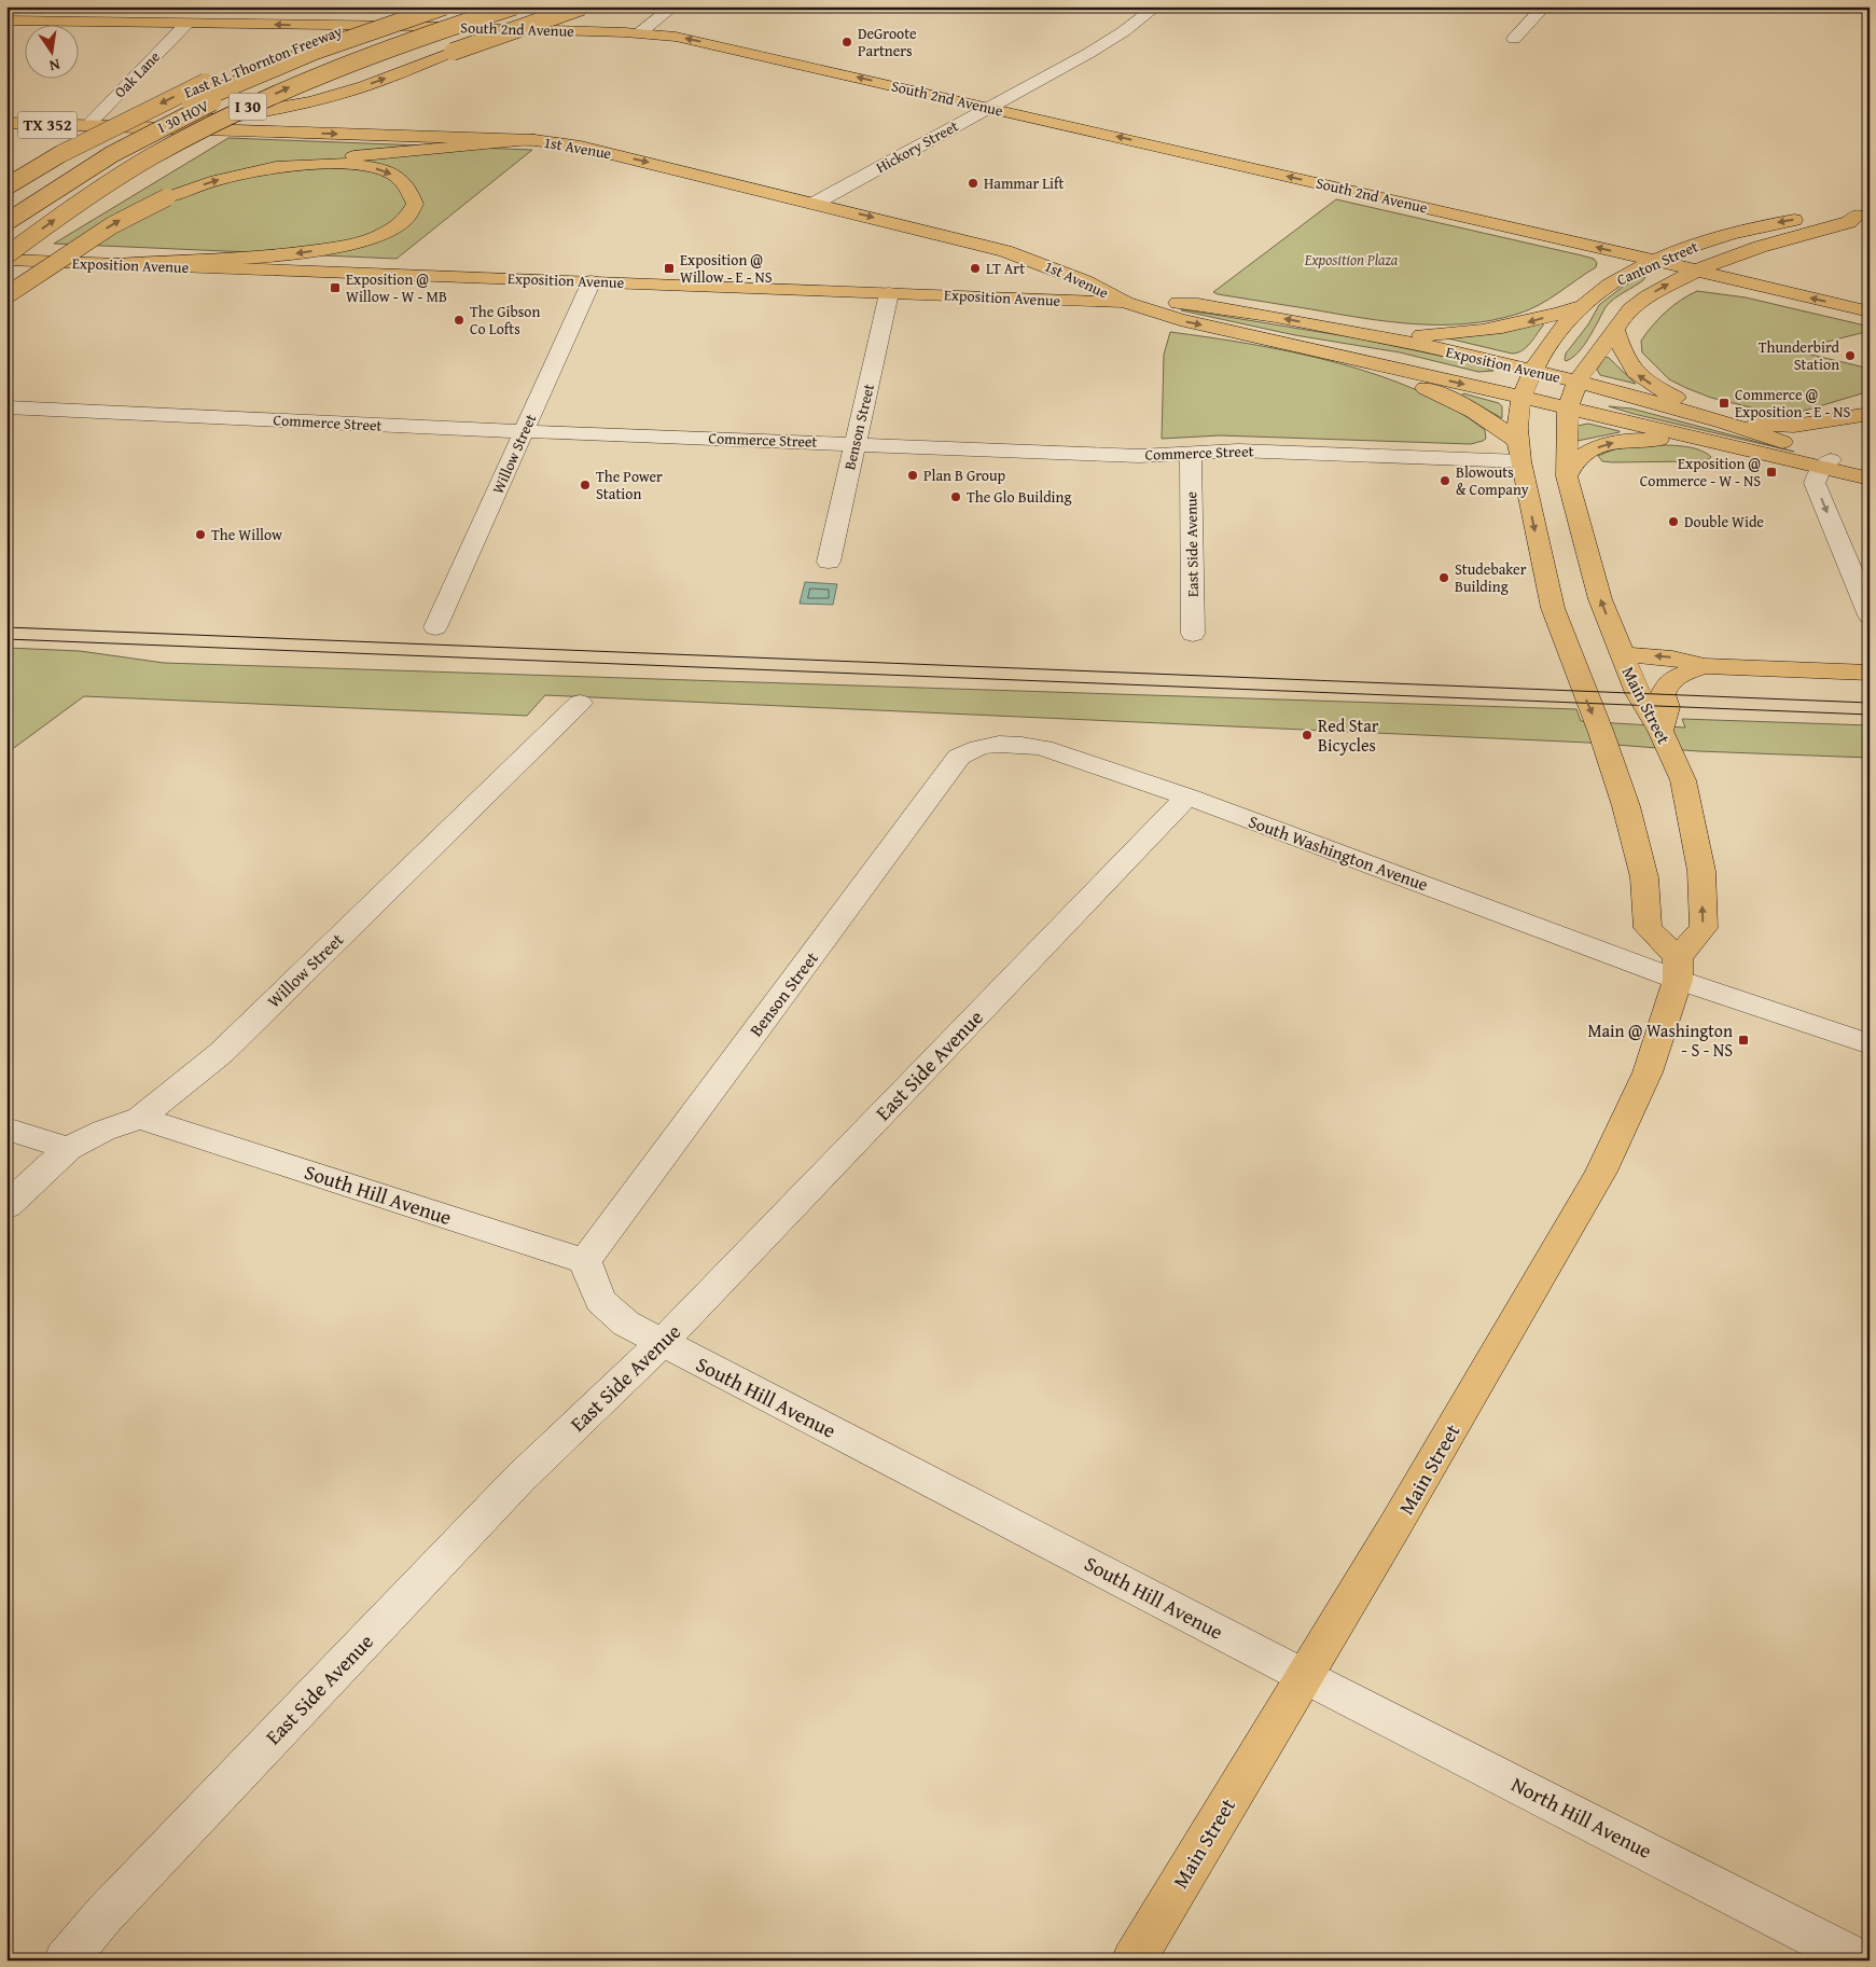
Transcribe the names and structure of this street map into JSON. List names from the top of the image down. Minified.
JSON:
{"streets":{"main road":["South 2nd Avenue","East R L Thornton Freeway","I 30","I 30 HOV","TX 352","1st Avenue","Canton Street","Exposition Avenue","Main Street"],"street":["Oak Lane","Hickory Street","Commerce Street","Benson Street","Willow Street","East Side Avenue","South Washington Avenue","South Hill Avenue","North Hill Avenue"]},"crossings":[["South 2nd Avenue","Oak Lane"],["South 2nd Avenue","Hickory Street"],["South 2nd Avenue","Canton Street"],["Oak Lane","1st Avenue"],["Hickory Street","1st Avenue"],["1st Avenue","Exposition Avenue"],["Canton Street","Exposition Avenue"],["Canton Street","Commerce Street"],["Canton Street","Main Street"],["Canton Street","South Washington Avenue"],["Exposition Avenue","Benson Street"],["Exposition Avenue","Willow Street"],["Commerce Street","Benson Street"],["Commerce Street","Willow Street"],["Commerce Street","East Side Avenue"],["Benson Street","South Washington Avenue"],["Benson Street","South Hill Avenue"],["Willow Street","South Hill Avenue"],["East Side Avenue","South Washington Avenue"],["East Side Avenue","South Hill Avenue"],["Main Street","South Washington Avenue"],["Main Street","South Hill Avenue"],["Main Street","North Hill Avenue"],["South Hill Avenue","North Hill Avenue"]],"parks":["Exposition Plaza"],"places":{"other":["DeGroote Partners","Hammar Lift","LT Art","The Gibson Co Lofts","Thunderbird Station","Plan B Group","Blowouts & Company","The Power Station","The Glo Building","Double Wide","The Willow","Studebaker Building","Red Star Bicycles"],"transit":["Exposition @ Willow - E - NS","Exposition @ Willow - W - MB","Commerce @ Exposition - E - NS","Exposition @ Commerce - W - NS","Main @ Washington - S - NS"]},"north":"bottom"}
